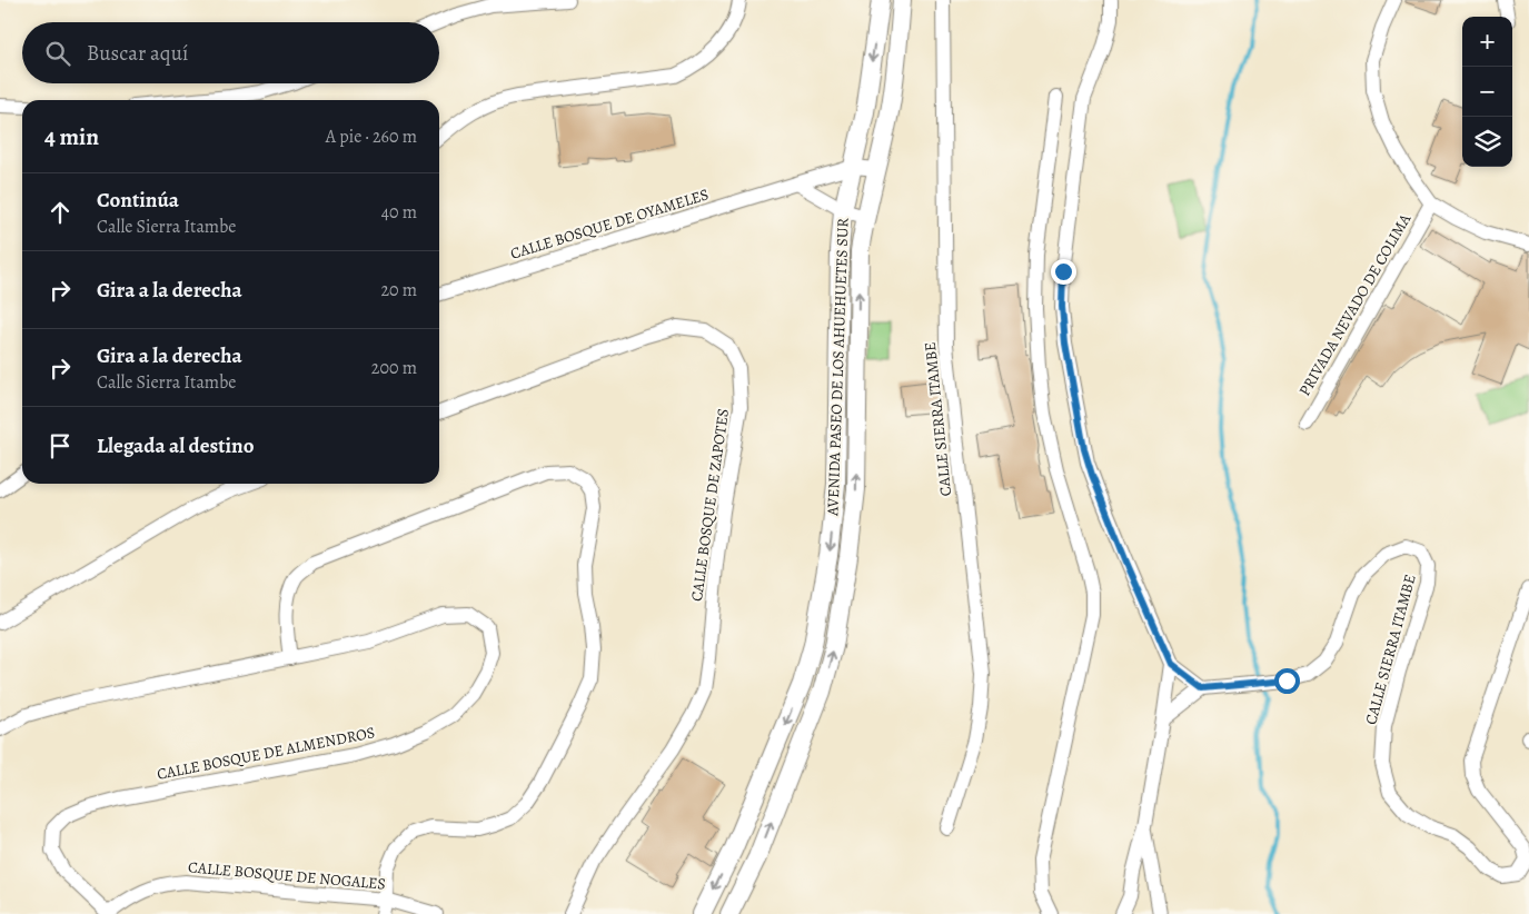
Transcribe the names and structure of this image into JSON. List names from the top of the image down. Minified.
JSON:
{"streets":{"street":["CALLE BOSQUE DE OYAMELES","PRIVADA NEVADO DE COLIMA","AVENIDA PASEO DE LOS AHUEHUETES SUR","CALLE SIERRA ITAMBE","CALLE BOSQUE DE ZAPOTES","CALLE BOSQUE DE ALMENDROS","CALLE BOSQUE DE NOGALES"]},"crossings":[["CALLE BOSQUE DE OYAMELES","AVENIDA PASEO DE LOS AHUEHUETES SUR"],["CALLE BOSQUE DE ALMENDROS","CALLE BOSQUE DE NOGALES"]],"page":{"map_buttons":["+","−"],"search":"Buscar aquí","heading":["4 min","A pie · 260 m"],"list":[["Continúa","Calle Sierra Itambe","40 m"],["Gira a la derecha","20 m"],["Gira a la derecha","Calle Sierra Itambe","200 m"],"Llegada al destino"]}}
